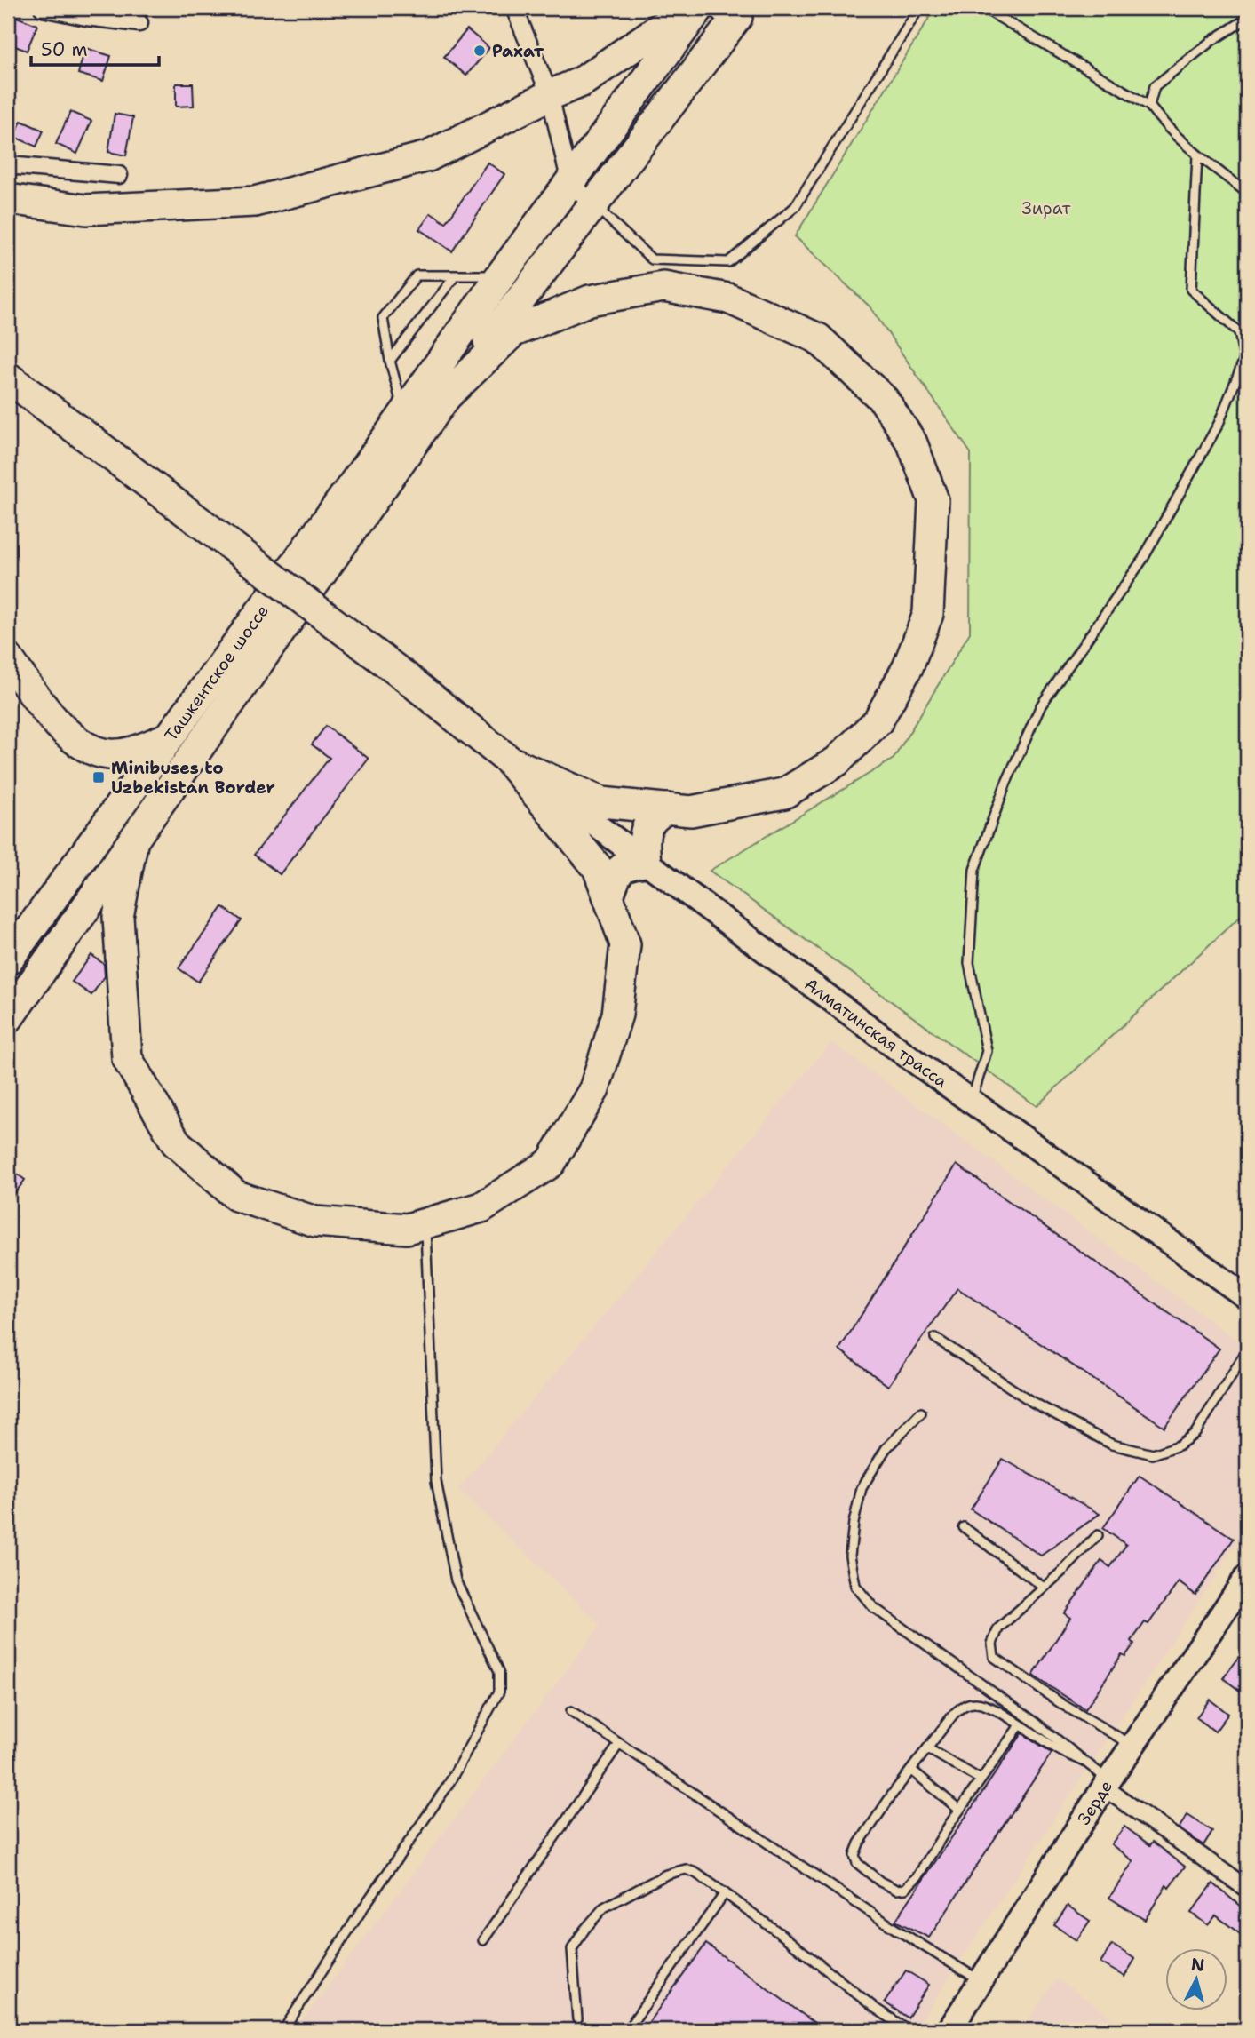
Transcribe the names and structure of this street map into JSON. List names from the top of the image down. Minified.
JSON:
{"streets":{"highway":["Ташкентское шоссе"],"street":["Алматинская трасса","Зерде"]},"parks":["Зират"],"places":{"other":["Рахат"],"transit":["Minibuses to Uzbekistan Border"]},"scale_bar":"50 m","north":"top"}
